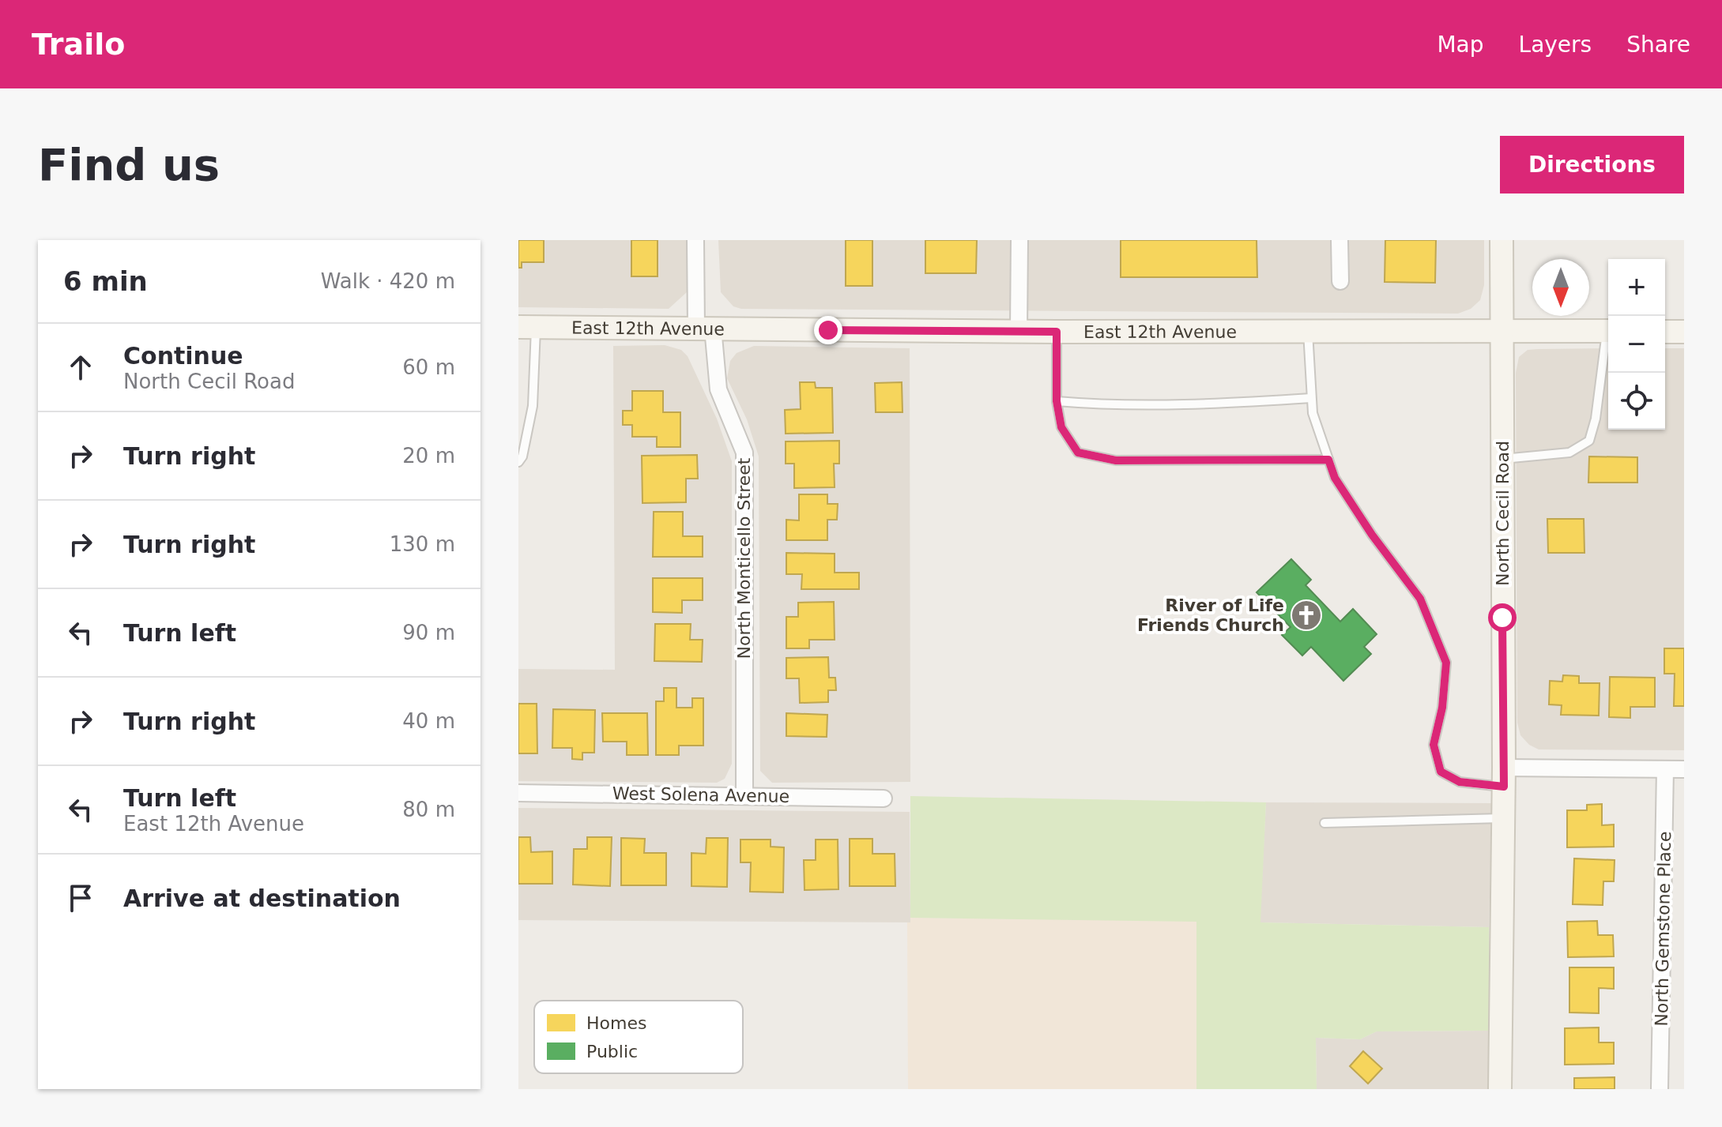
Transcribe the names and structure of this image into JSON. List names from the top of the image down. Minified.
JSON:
{"streets":{"street":["East 12th Avenue","North Cecil Road","North Monticello Street","West Solena Avenue","North Gemstone Place"]},"crossings":[["East 12th Avenue","North Cecil Road"],["East 12th Avenue","North Monticello Street"],["North Monticello Street","West Solena Avenue"]],"places":{"church":["River of Life Friends Church"]},"legend":["Homes","Public"],"north":"bottom","page":{"header":"Trailo","nav":["Map","Layers","Share"],"buttons":"Directions","title":"Find us","heading":["6 min","Walk · 420 m"],"map_buttons":["+","−"],"list":[["Continue","North Cecil Road","60 m"],["Turn right","20 m"],["Turn right","130 m"],["Turn left","90 m"],["Turn right","40 m"],["Turn left","East 12th Avenue","80 m"],"Arrive at destination"]}}
